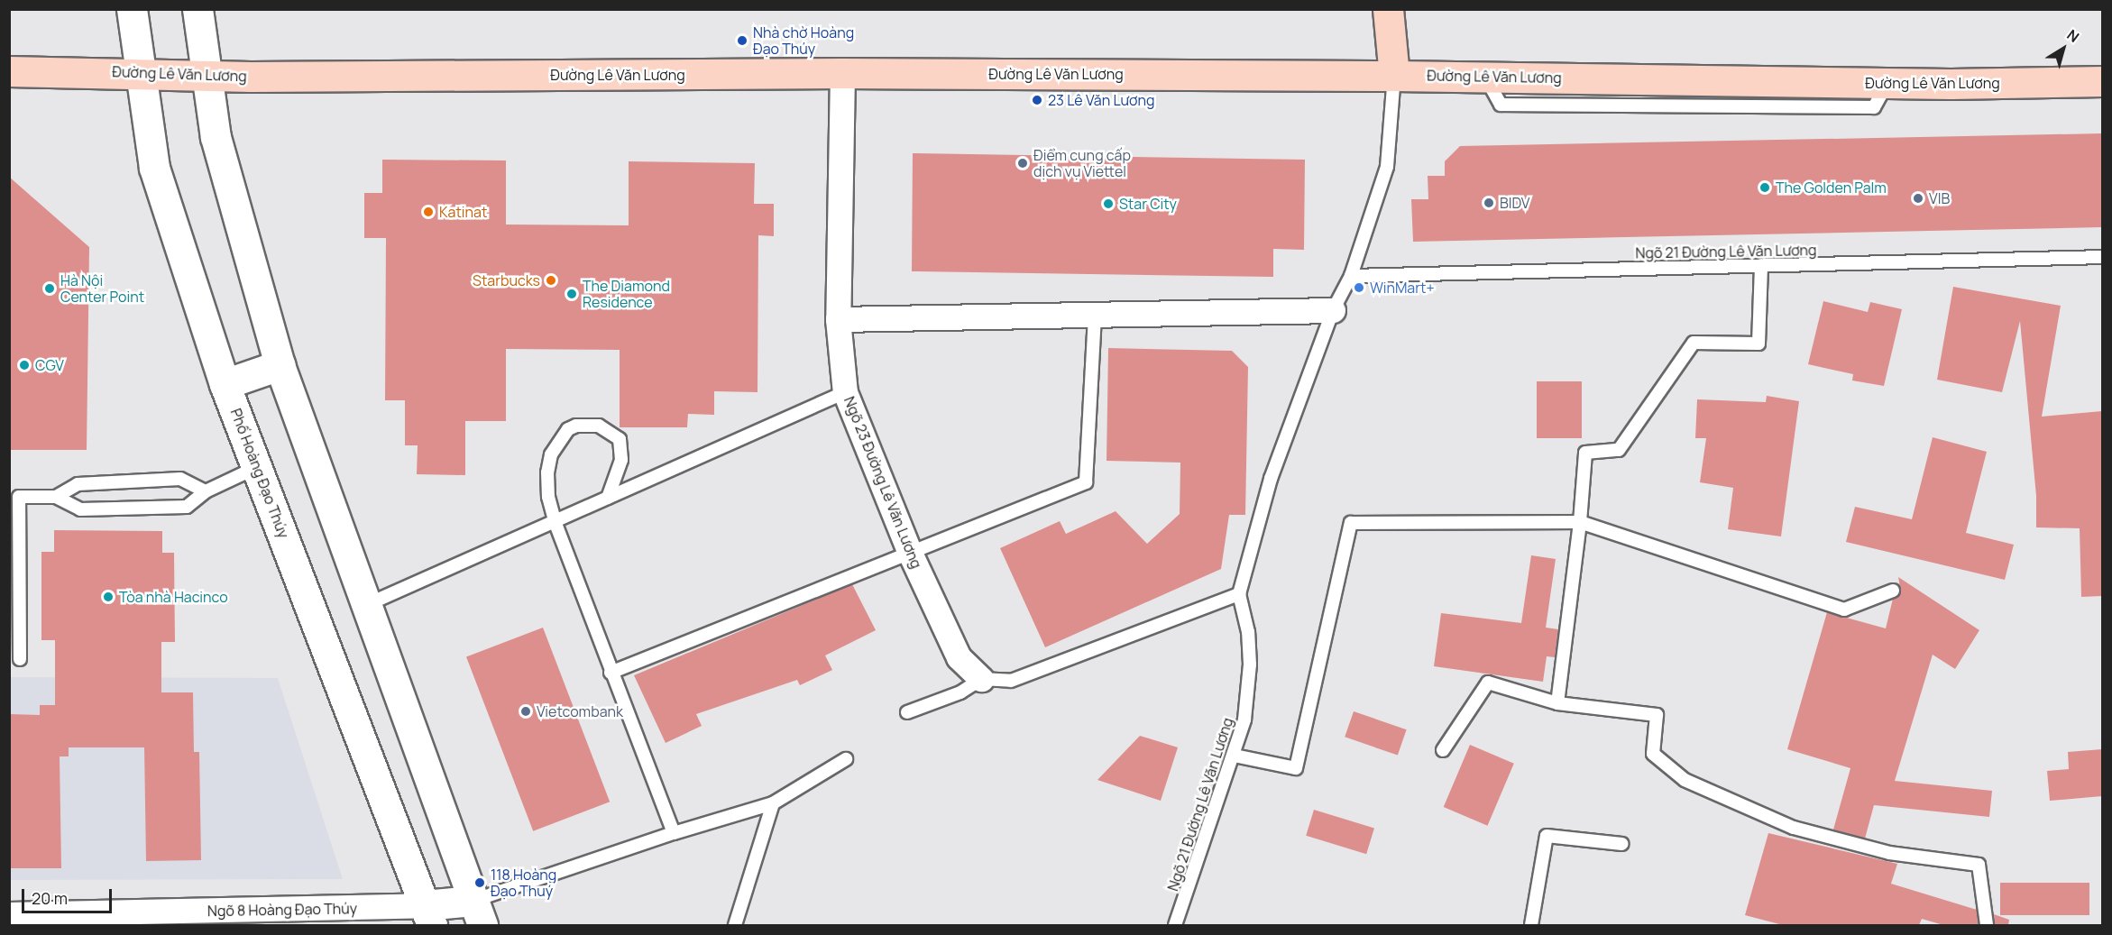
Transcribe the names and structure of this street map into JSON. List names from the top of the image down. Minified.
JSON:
{"streets":{"main road":["Đường Lê Văn Lương","Phố Hoàng Đạo Thúy"],"street":["Ngõ 23 Đường Lê Văn Lương","Ngõ 8 Hoàng Đạo Thúy"],"lane":["Ngõ 21 Đường Lê Văn Lương"]},"crossings":[["Đường Lê Văn Lương","Ngõ 21 Đường Lê Văn Lương"],["Đường Lê Văn Lương","Phố Hoàng Đạo Thúy"],["Đường Lê Văn Lương","Ngõ 23 Đường Lê Văn Lương"],["Phố Hoàng Đạo Thúy","Ngõ 8 Hoàng Đạo Thúy"]],"places":["Nhà chờ Hoàng Đạo Thúy","23 Lê Văn Lương","Điểm cung cấp dịch vụ Viettel","The Golden Palm","VIB","BIDV","Star City","Katinat","Starbucks","WinMart+","Hà Nội Center Point","The Diamond Residence","CGV","Tòa nhà Hacinco","Vietcombank","118 Hoàng Đạo Thuý"],"scale_bar":"20 m","north":"top right"}
